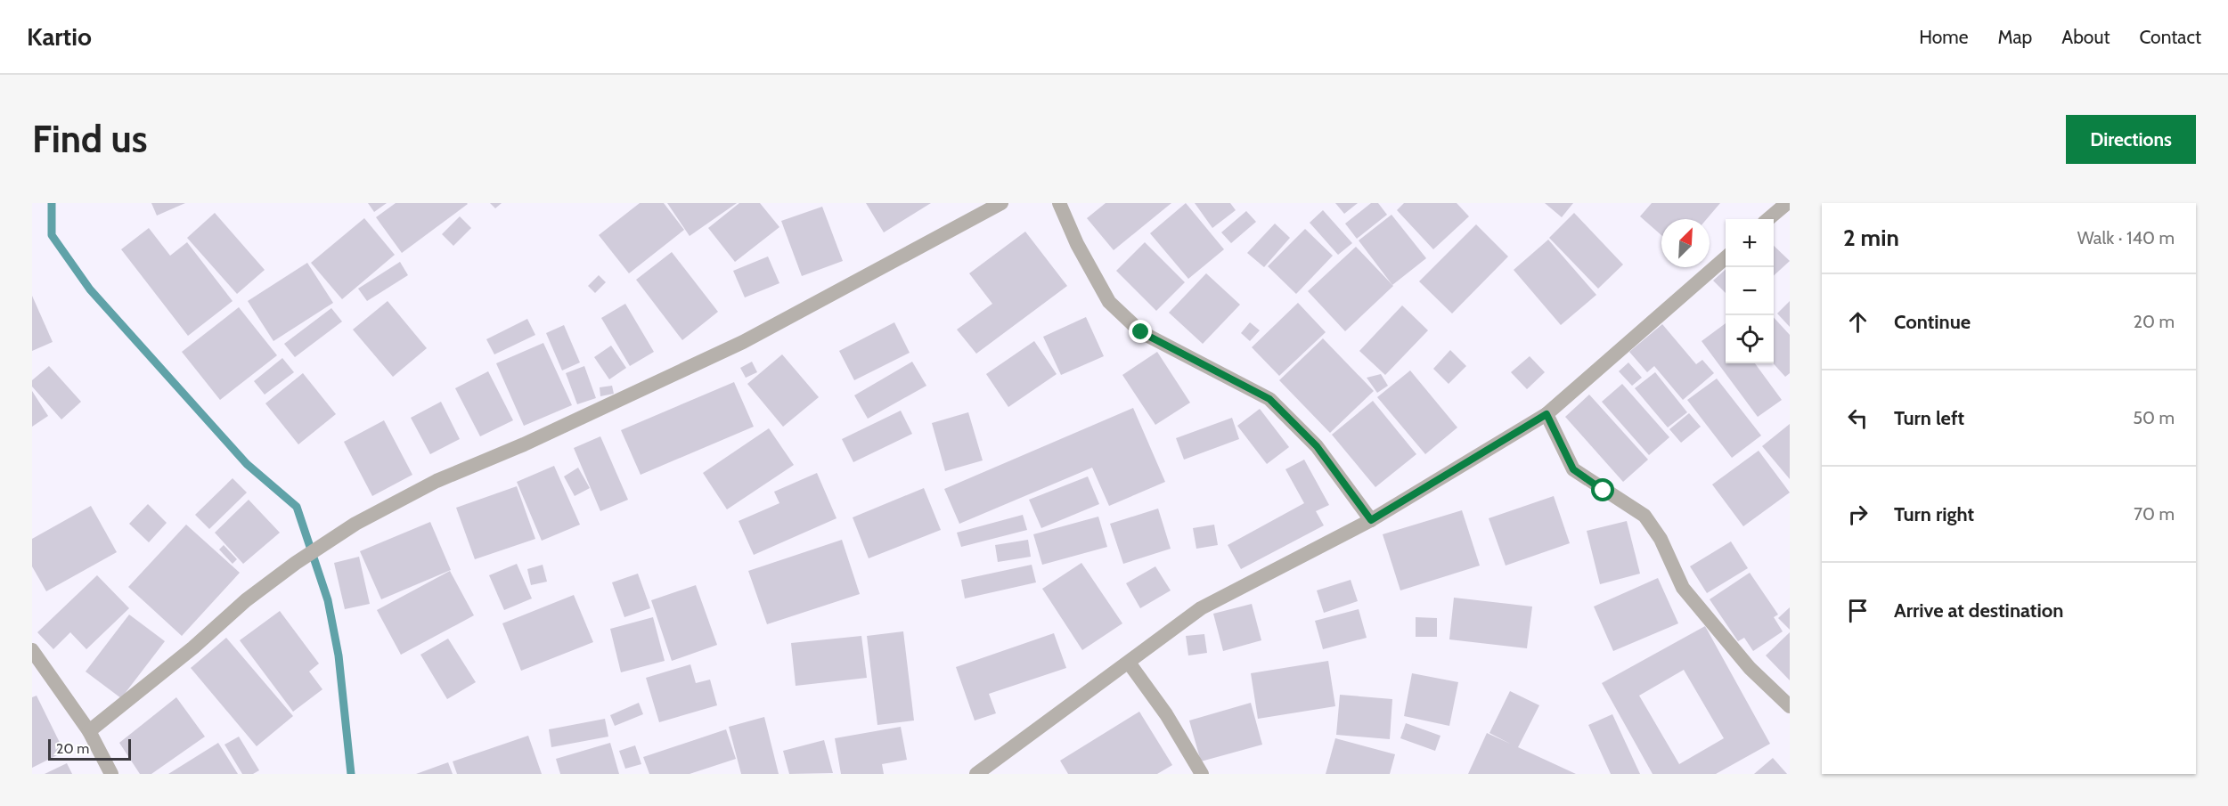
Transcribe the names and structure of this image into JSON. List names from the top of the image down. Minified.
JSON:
{"scale_bar":"20 m","north":"top right","page":{"header":"Kartio","nav":["Home","Map","About","Contact"],"buttons":"Directions","title":"Find us","heading":["2 min","Walk · 140 m"],"map_buttons":["+","−"],"list":[["Continue","20 m"],["Turn left","50 m"],["Turn right","70 m"],"Arrive at destination"],"scale":"20 m"}}
